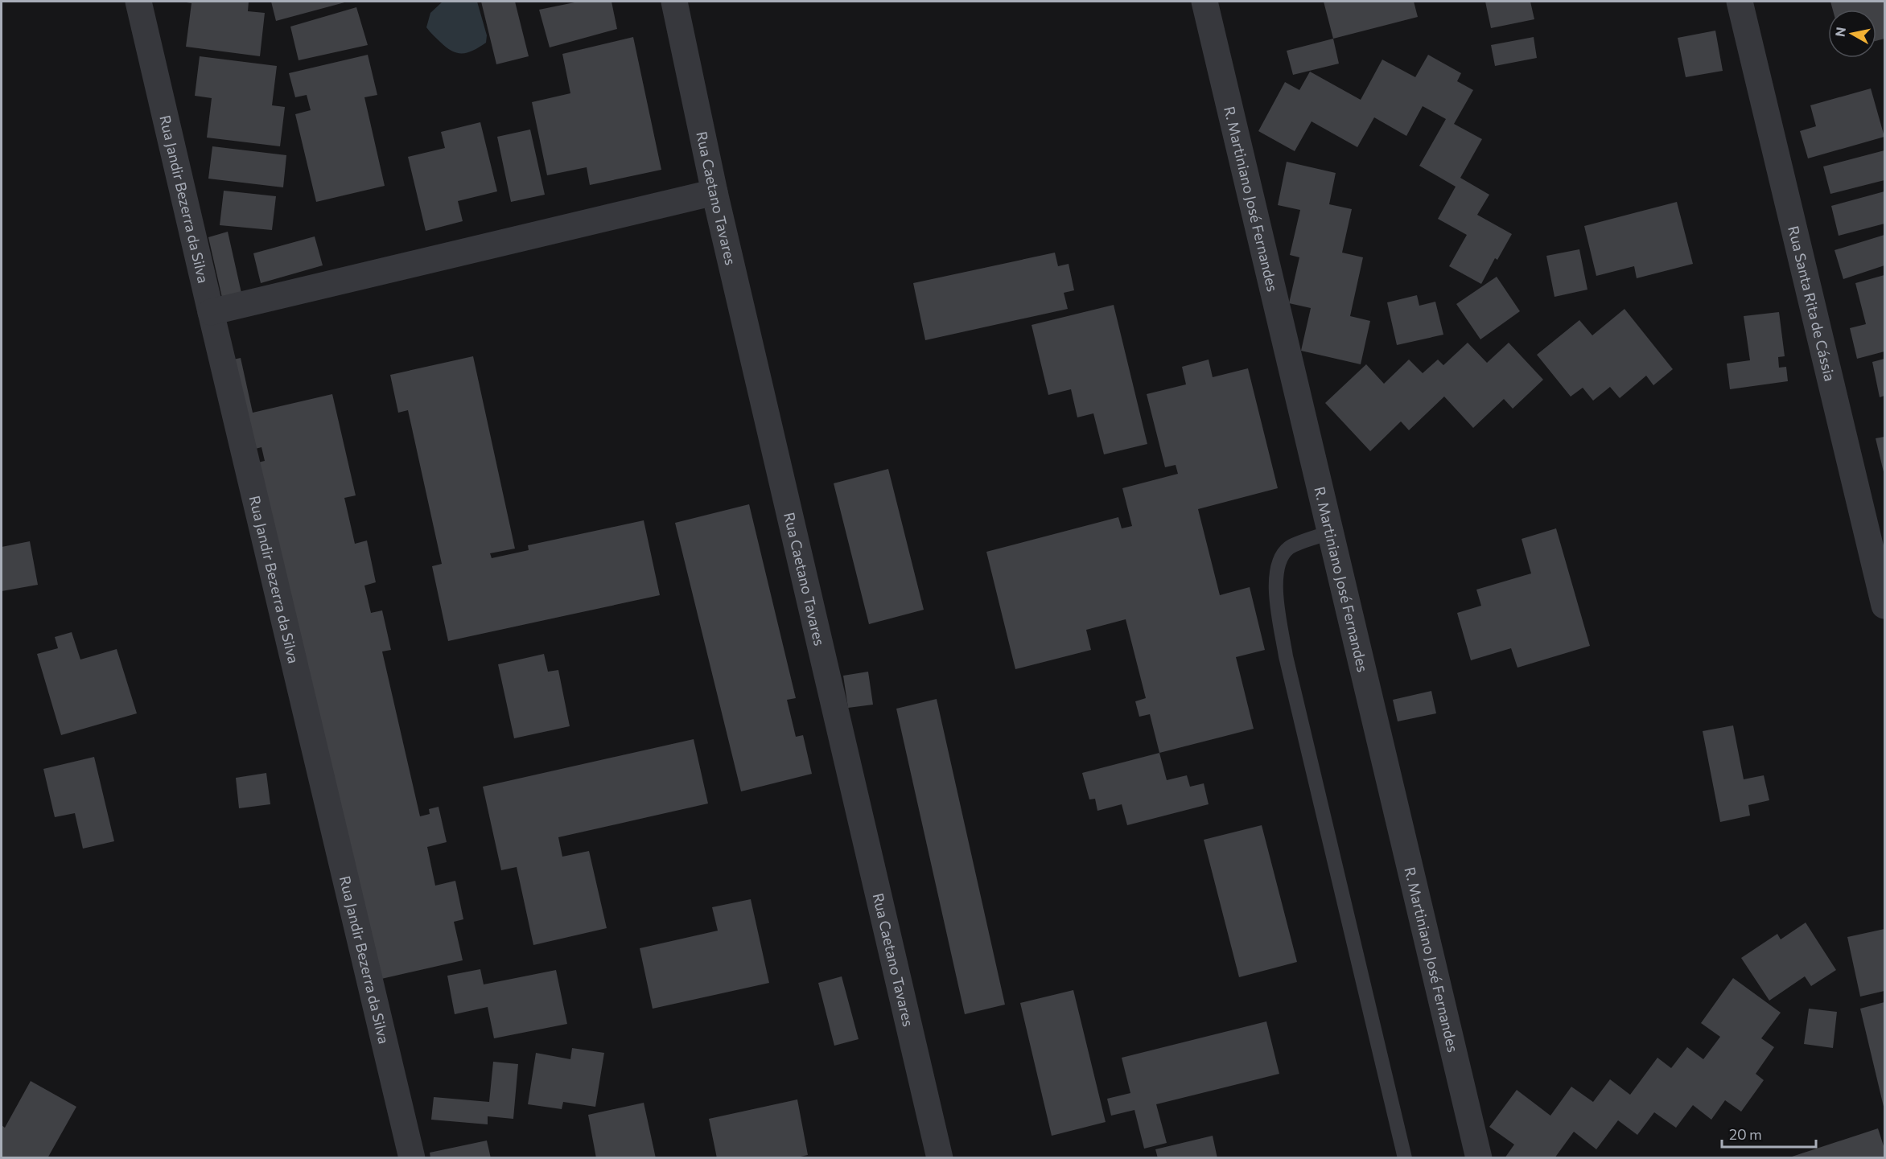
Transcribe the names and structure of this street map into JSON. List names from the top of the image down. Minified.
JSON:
{"streets":{"street":["Rua Jandir Bezerra da Silva","Rua Caetano Tavares","R. Martiniano José Fernandes","Rua Santa Rita de Cássia"]},"scale_bar":"20 m","north":"left"}
